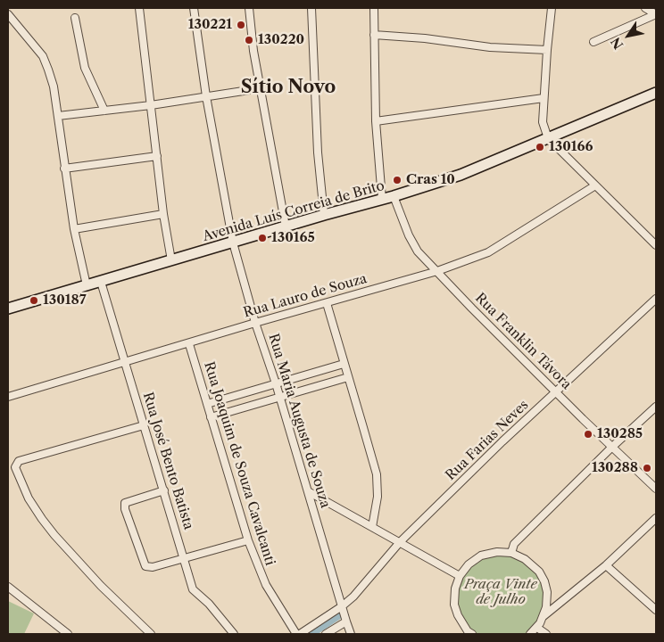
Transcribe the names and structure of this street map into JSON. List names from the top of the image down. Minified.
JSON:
{"streets":{"main road":["Avenida Luís Correia de Brito"],"street":["Rua Lauro de Souza","Rua Franklin Távora","Rua Maria Augusta de Souza","Rua Farias Neves","Rua José Bento Batista","Rua Joaquim de Souza Cavalcanti"]},"crossings":[["Avenida Luís Correia de Brito","Rua Franklin Távora"],["Avenida Luís Correia de Brito","Rua Maria Augusta de Souza"],["Avenida Luís Correia de Brito","Rua José Bento Batista"],["Rua Lauro de Souza","Rua Franklin Távora"],["Rua Lauro de Souza","Rua Maria Augusta de Souza"],["Rua Lauro de Souza","Rua José Bento Batista"],["Rua Lauro de Souza","Rua Joaquim de Souza Cavalcanti"],["Rua Franklin Távora","Rua Farias Neves"],["Rua Maria Augusta de Souza","Rua Farias Neves"],["Rua Farias Neves","Rua Joaquim de Souza Cavalcanti"]],"districts":["Sítio Novo"],"parks":["Praça Vinte de Julho"],"places":["130221","130220","130166","Cras 10","130165","130187","130285","130288"],"north":"bottom left"}
